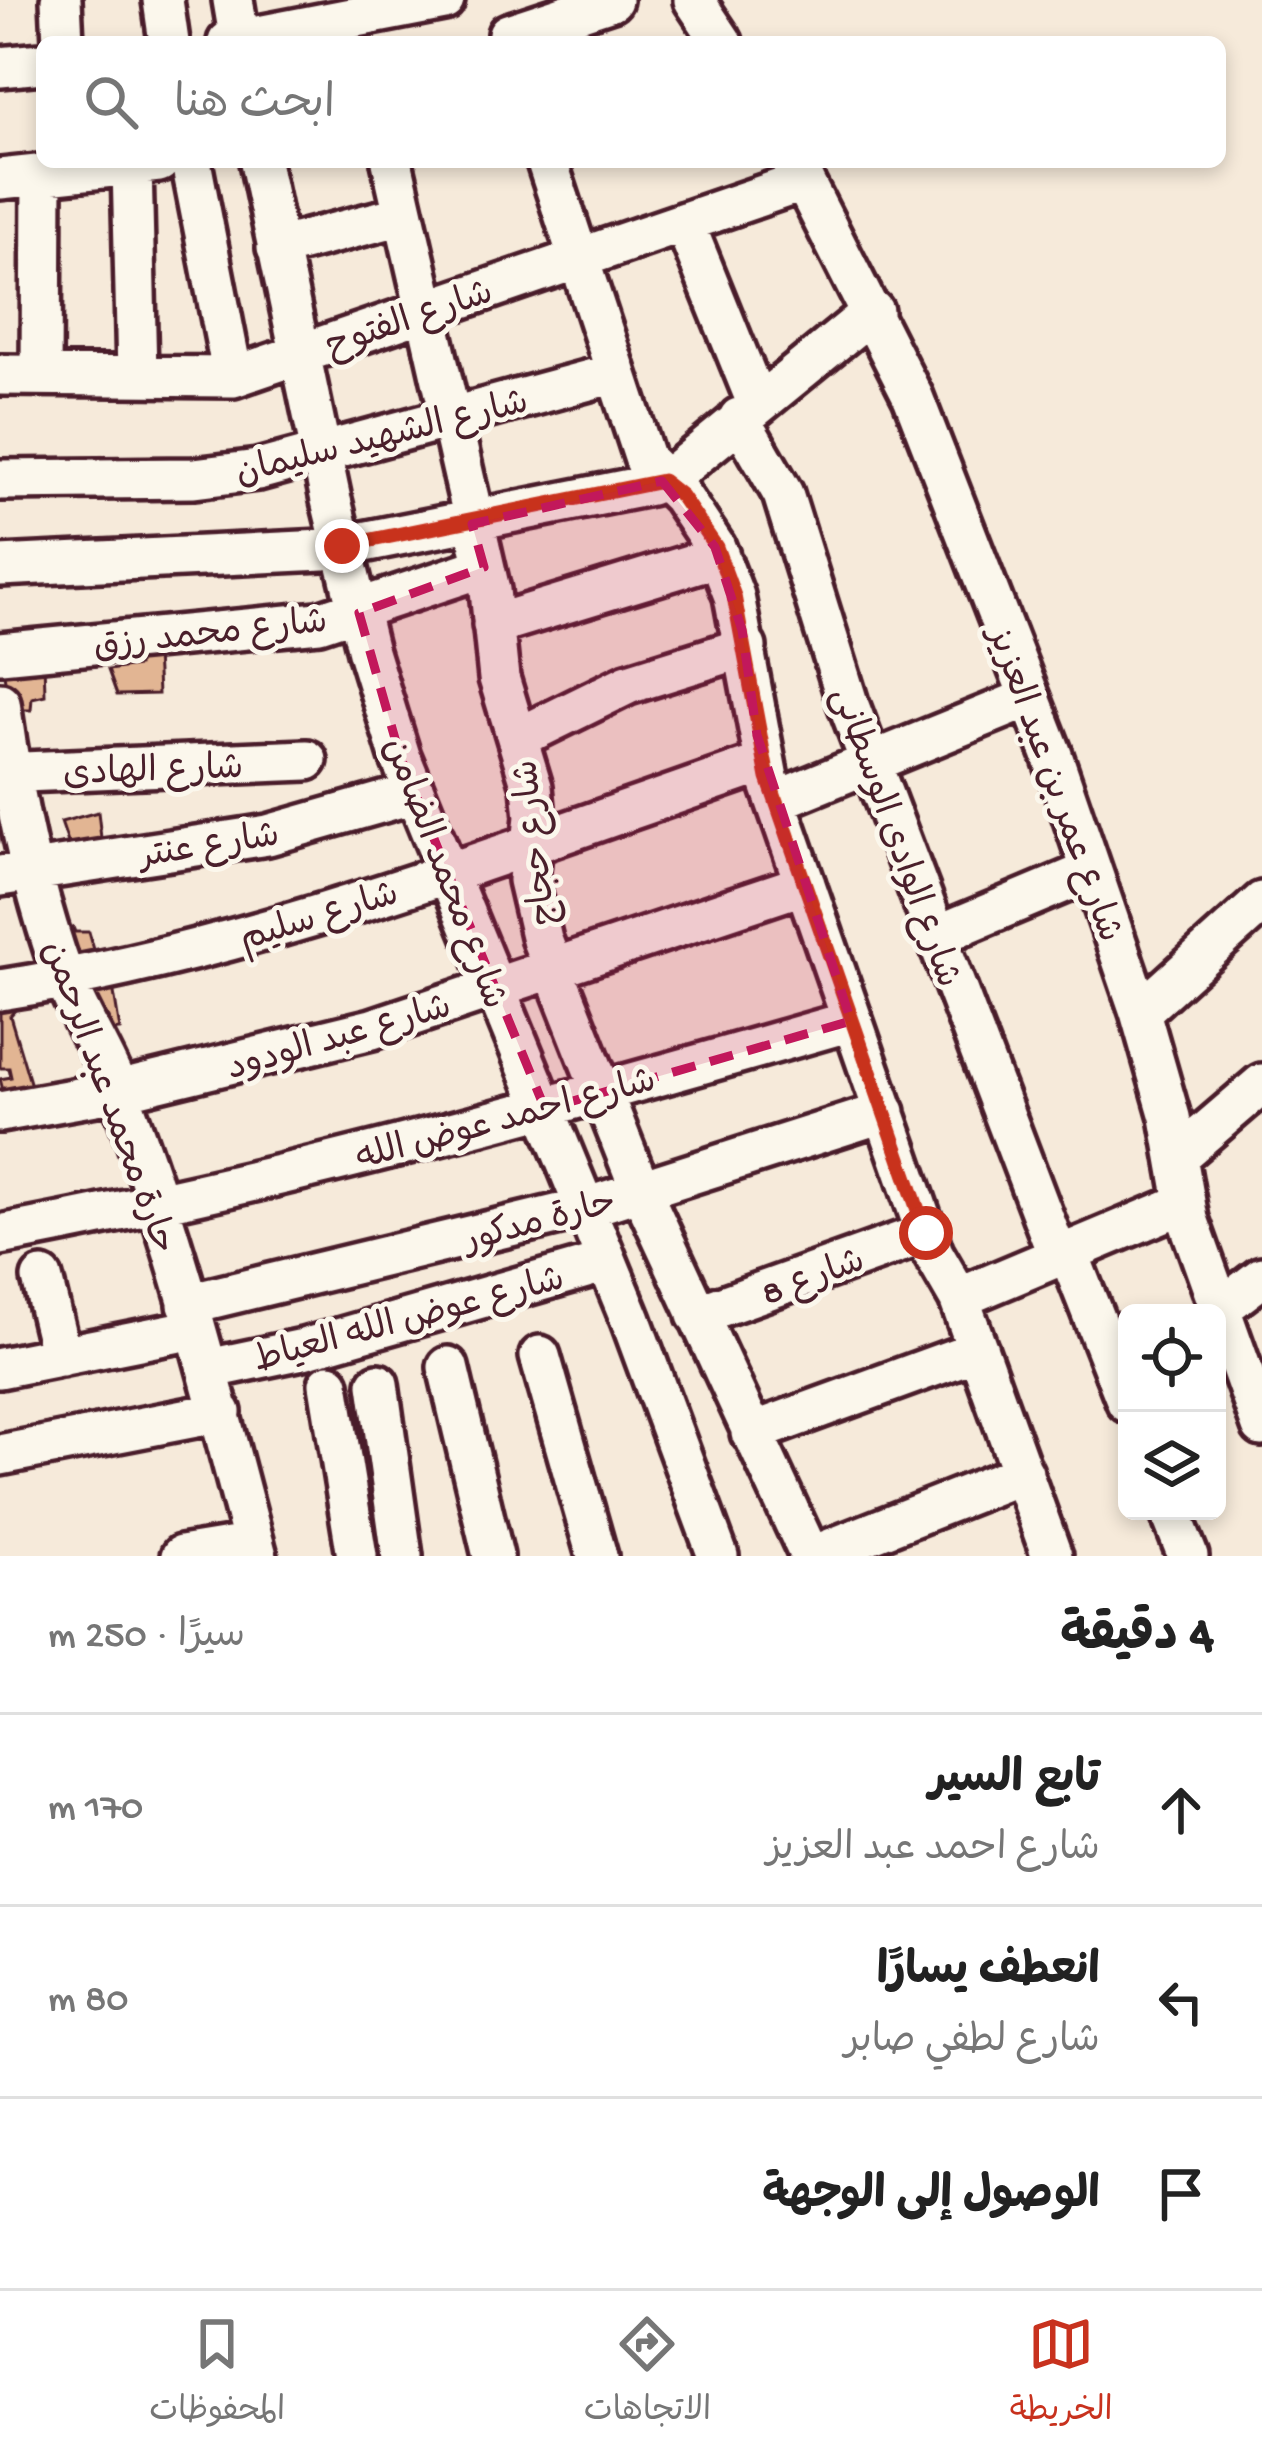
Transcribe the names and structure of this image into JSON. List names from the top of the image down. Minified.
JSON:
{"streets":{"street":["شارع الفتوح","شارع الشهيد سليمان","شارع محمد رزق","شارع الهادى","شارع عمر بن عبد العزيز","شارع الوادى الوسطانى","شارع عنتر","شارع حجاج","شارع محمد الضامن","شارع سليم","شارع عبد الودود","حارة محمد عبد الرحمن","شارع احمد عوض الله","حارة مدكور","شارع 8","شارع عوض الله العياط"]},"crossings":[["شارع الفتوح","شارع عمر بن عبد العزيز"],["شارع الفتوح","شارع الوادى الوسطانى"],["شارع الفتوح","شارع حجاج"],["شارع الفتوح","شارع محمد الضامن"],["شارع الشهيد سليمان","شارع حجاج"],["شارع الشهيد سليمان","شارع محمد الضامن"],["شارع محمد رزق","شارع حجاج"],["شارع محمد رزق","شارع محمد الضامن"],["شارع الهادى","حارة محمد عبد الرحمن"],["شارع عنتر","شارع محمد الضامن"],["شارع عنتر","حارة محمد عبد الرحمن"],["شارع حجاج","شارع سليم"],["شارع حجاج","شارع عبد الودود"],["شارع حجاج","شارع احمد عوض الله"],["شارع حجاج","حارة مدكور"],["شارع حجاج","شارع 8"],["شارع محمد الضامن","شارع سليم"],["شارع محمد الضامن","شارع عبد الودود"],["شارع محمد الضامن","شارع احمد عوض الله"],["شارع محمد الضامن","حارة مدكور"],["شارع محمد الضامن","شارع عوض الله العياط"],["شارع سليم","حارة محمد عبد الرحمن"],["شارع عبد الودود","حارة محمد عبد الرحمن"],["حارة محمد عبد الرحمن","شارع احمد عوض الله"],["حارة محمد عبد الرحمن","حارة مدكور"],["حارة محمد عبد الرحمن","شارع عوض الله العياط"]],"page":{"search":"ابحث هنا","heading":["4 دقيقة","سيرًا · 250 m"],"list":[["تابع السير","شارع احمد عبد العزيز","170 m"],["انعطف يسارًا","شارع لطفي صابر","80 m"],"الوصول إلى الوجهة"],"nav":["الخريطة","الاتجاهات","المحفوظات"]}}
